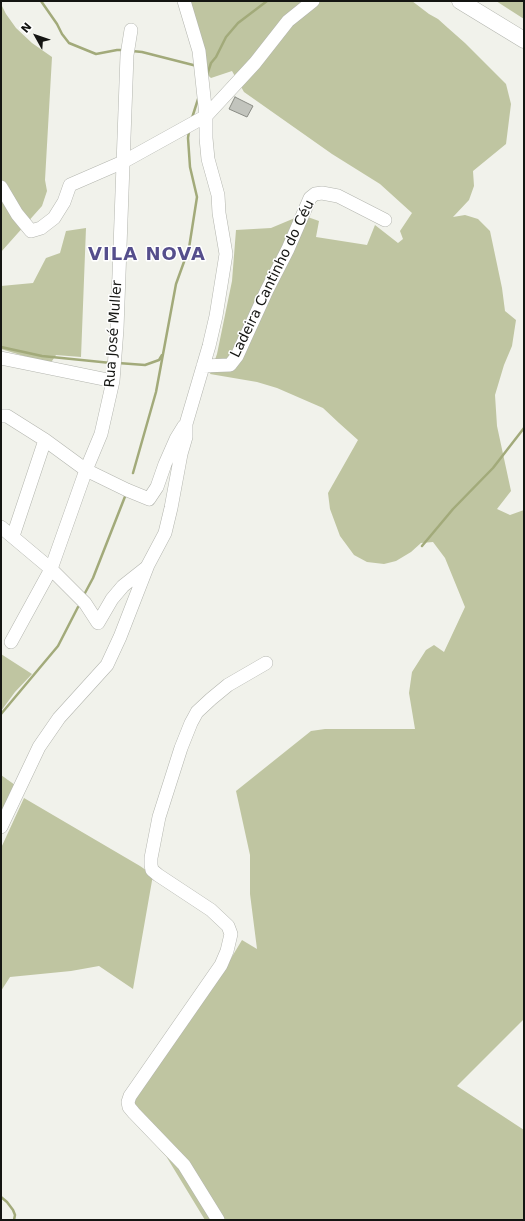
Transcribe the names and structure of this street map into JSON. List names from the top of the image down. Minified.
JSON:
{"streets":{"street":["Ladeira Cantinho do Céu","Rua José Muller"]},"districts":["VILA NOVA"],"north":"top left"}
